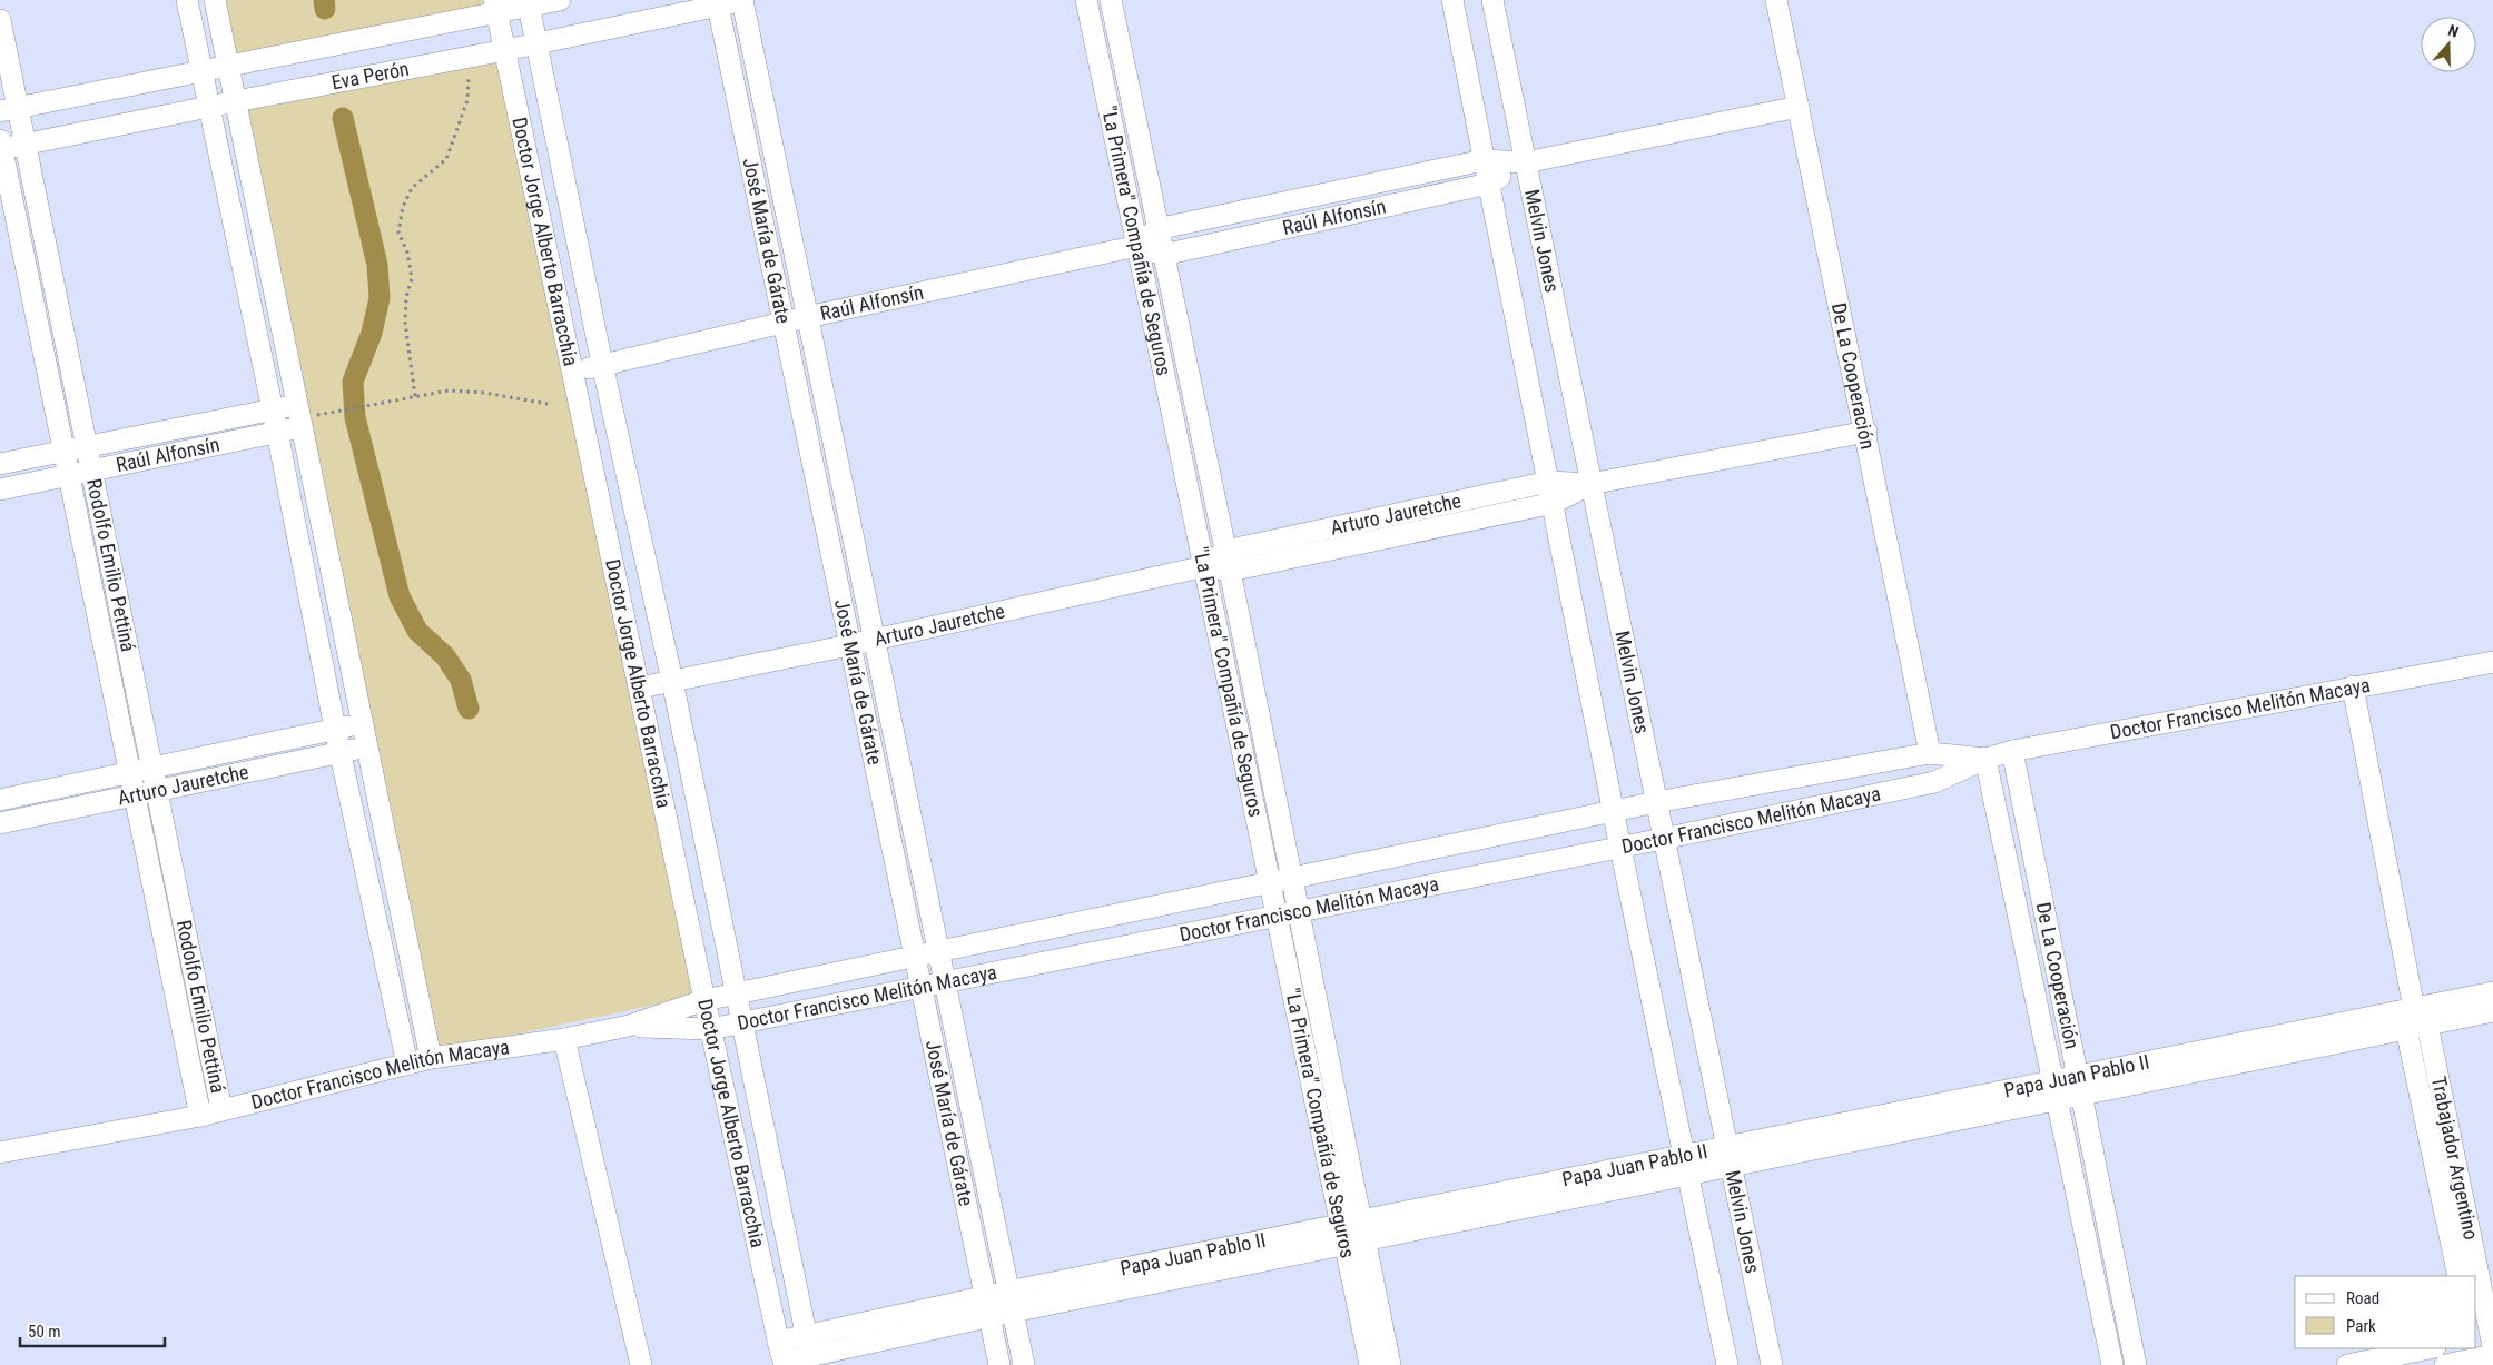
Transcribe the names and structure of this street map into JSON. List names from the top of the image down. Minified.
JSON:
{"streets":{"street":["Eva Perón","Raúl Alfonsín","Doctor Jorge Alberto Barracchia","José María de Gárate","\"La Primera\" Compañía de Seguros","Melvin Jones","De La Cooperación","Arturo Jauretche","Rodolfo Emilio Pettiná","Doctor Francisco Melitón Macaya","Papa Juan Pablo II","Trabajador Argentino"]},"crossings":[["Eva Perón","Doctor Jorge Alberto Barracchia"],["Eva Perón","José María de Gárate"],["Eva Perón","Rodolfo Emilio Pettiná"],["Raúl Alfonsín","Doctor Jorge Alberto Barracchia"],["Raúl Alfonsín","José María de Gárate"],["Raúl Alfonsín","\"La Primera\" Compañía de Seguros"],["Raúl Alfonsín","Melvin Jones"],["Raúl Alfonsín","De La Cooperación"],["Raúl Alfonsín","Rodolfo Emilio Pettiná"],["Doctor Jorge Alberto Barracchia","Arturo Jauretche"],["Doctor Jorge Alberto Barracchia","Doctor Francisco Melitón Macaya"],["Doctor Jorge Alberto Barracchia","Papa Juan Pablo II"],["José María de Gárate","Arturo Jauretche"],["José María de Gárate","Doctor Francisco Melitón Macaya"],["José María de Gárate","Papa Juan Pablo II"],["\"La Primera\" Compañía de Seguros","Arturo Jauretche"],["\"La Primera\" Compañía de Seguros","Doctor Francisco Melitón Macaya"],["\"La Primera\" Compañía de Seguros","Papa Juan Pablo II"],["Melvin Jones","Arturo Jauretche"],["Melvin Jones","Doctor Francisco Melitón Macaya"],["Melvin Jones","Papa Juan Pablo II"],["De La Cooperación","Arturo Jauretche"],["De La Cooperación","Doctor Francisco Melitón Macaya"],["De La Cooperación","Papa Juan Pablo II"],["Arturo Jauretche","Rodolfo Emilio Pettiná"],["Rodolfo Emilio Pettiná","Doctor Francisco Melitón Macaya"],["Doctor Francisco Melitón Macaya","Trabajador Argentino"],["Papa Juan Pablo II","Trabajador Argentino"]],"legend":["Road","Park"],"scale_bar":"50 m","north":"top"}
